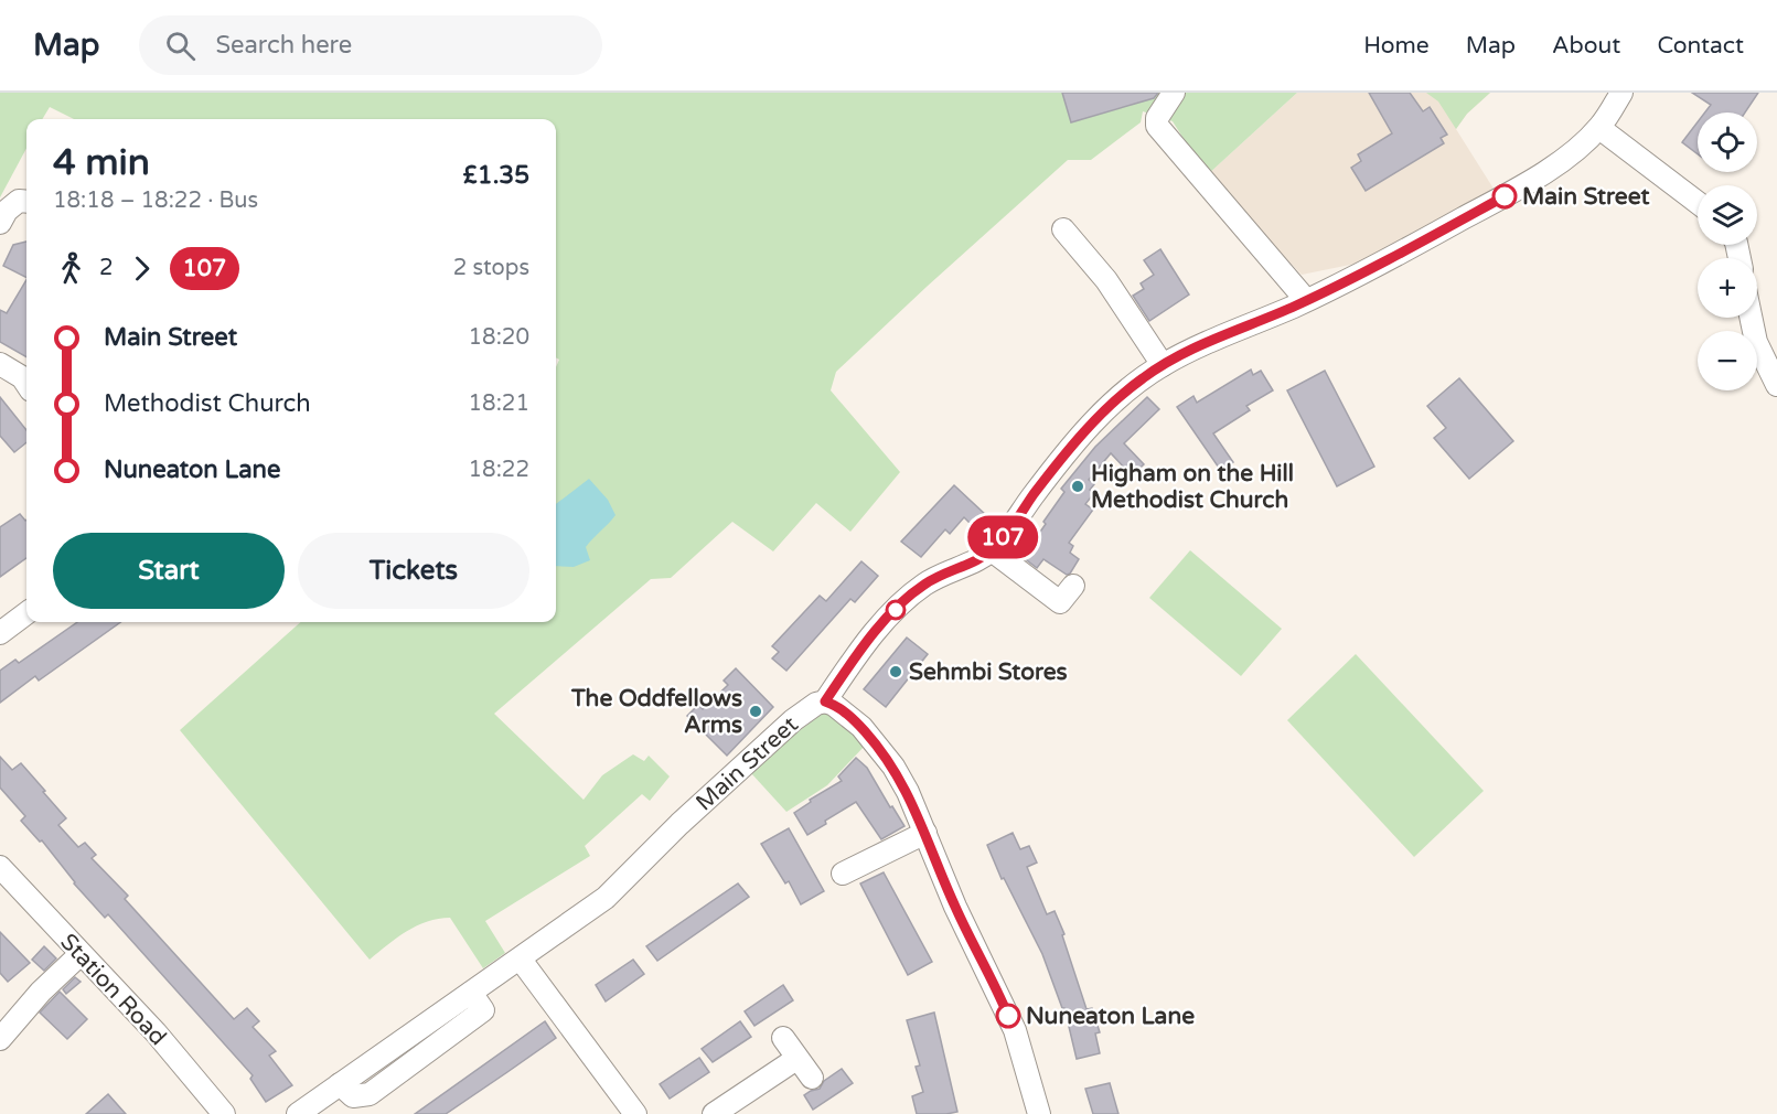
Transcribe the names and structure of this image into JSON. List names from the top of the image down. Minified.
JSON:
{"streets":{"street":["Main Street","Station Road"]},"places":["Main Street","Higham on the Hill Methodist Church","Sehmbi Stores","The Oddfellows Arms","Nuneaton Lane"],"lines":["bus line 107"],"page":{"header":"Map","search":"Search here","nav":["Home","Map","About","Contact"],"on_map":"107","map_buttons":["+","−"],"heading":["4 min","18:18 – 18:22 · Bus","£1.35"],"legs":["2","107","2 stops"],"list":[{"name":"Main Street","value":"18:20"},{"name":"Methodist Church","value":"18:21"},{"name":"Nuneaton Lane","value":"18:22"}],"buttons":["Start","Tickets"]}}
